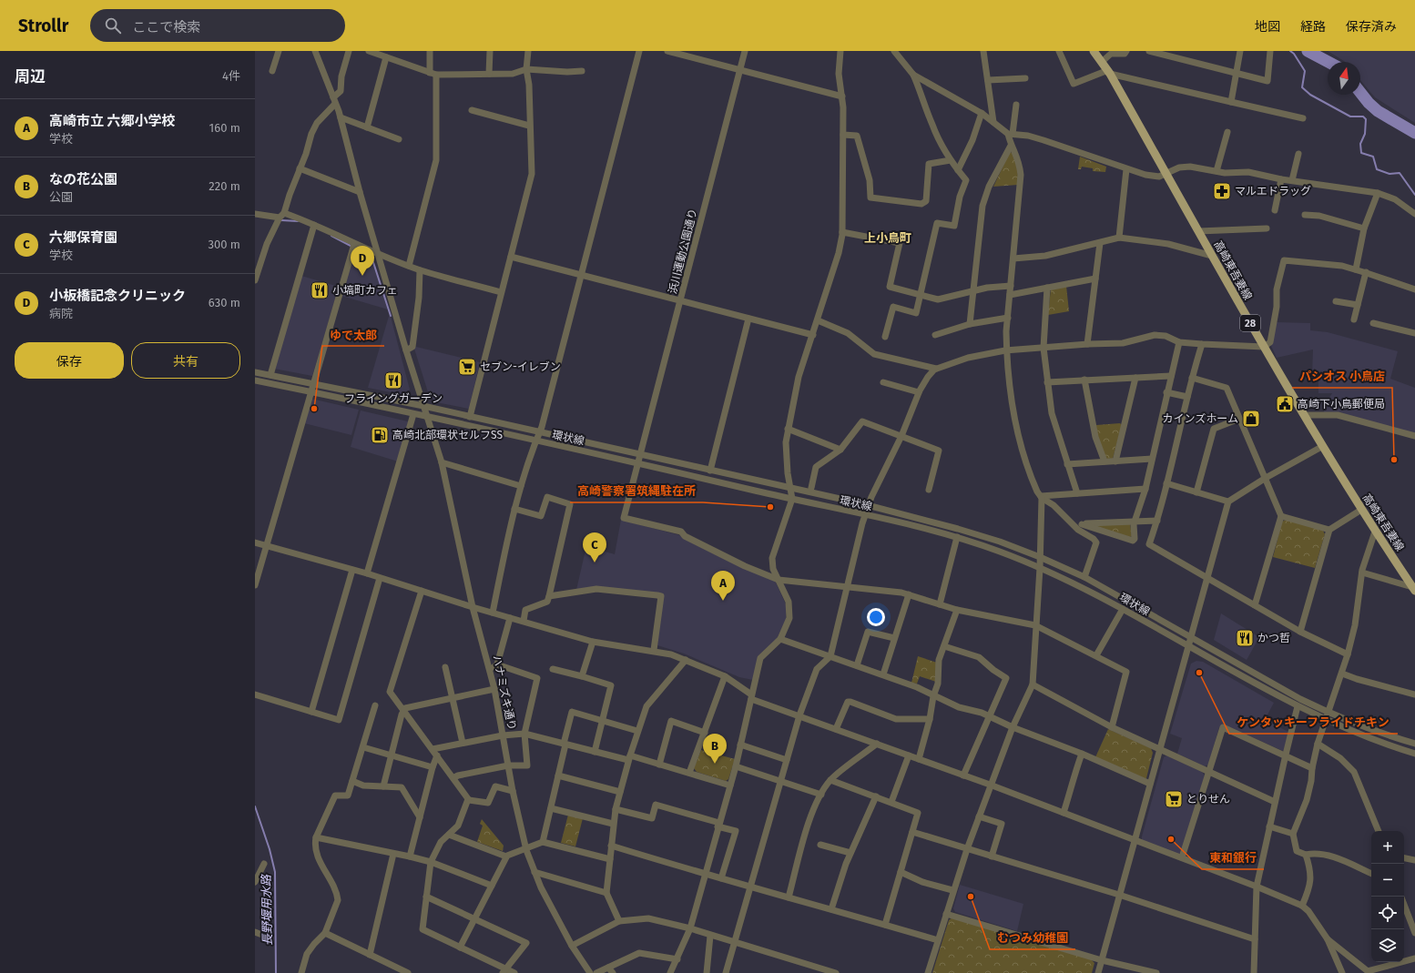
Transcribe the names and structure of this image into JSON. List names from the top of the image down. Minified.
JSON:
{"streets":{"main road":["高崎東吾妻線","28"],"street":["浜川運動公園通り","環状線","ハナミズキ通り"]},"crossings":[["浜川運動公園通り","環状線"],["環状線","ハナミズキ通り"]],"districts":["上小鳥町"],"water":["長野堰用水路"],"places":{"pharmacy":["マルエドラッグ"],"restaurant":["小塙町カフェ","フライングガーデン","かつ哲"],"supermarket":["セブン-イレブン","とりせん"],"public building":["高崎下小鳥郵便局"],"other":["ゆで太郎","パシオス 小鳥店","高崎警察署筑縄駐在所","ケンタッキーフライドチキン","東和銀行","むつみ幼稚園"],"shop":["カインズホーム"],"fuel station":["高崎北部環状セルフSS"]},"north":"top","page":{"header":"Strollr","search":"ここで検索","nav":["地図","経路","保存済み"],"heading":["周辺","4件"],"list":[{"mark":"A","name":"高崎市立 六郷小学校","note":"学校","value":"160 m"},{"mark":"B","name":"なの花公園","note":"公園","value":"220 m"},{"mark":"C","name":"六郷保育園","note":"学校","value":"300 m"},{"mark":"D","name":"小板橋記念クリニック","note":"病院","value":"630 m"}],"pins":["D","C","A","B"],"buttons":["保存","共有"],"map_buttons":["+","−"]}}
